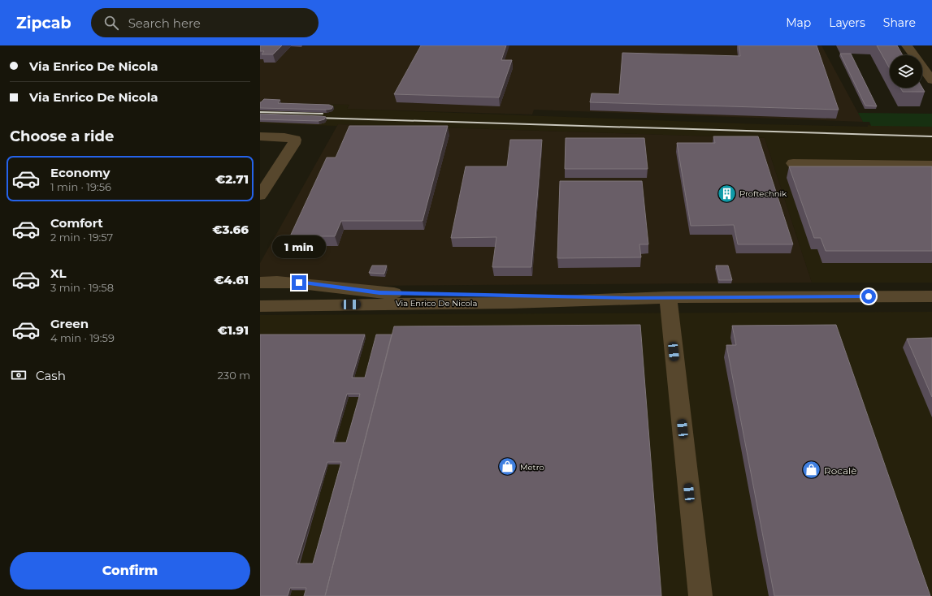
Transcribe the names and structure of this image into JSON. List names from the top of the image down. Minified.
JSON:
{"streets":{"street":["Via Enrico De Nicola"]},"places":{"building":["Proftechnik"],"shop":["Metro","Rocalè"]},"page":{"header":"Zipcab","search":"Search here","nav":["Map","Layers","Share"],"banner":["Via Enrico De Nicola","Via Enrico De Nicola"],"heading":"Choose a ride","list":[{"name":"Economy","note":"1 min · 19:56","value":"€2.71"},{"name":"Comfort","note":"2 min · 19:57","value":"€3.66"},{"name":"XL","note":"3 min · 19:58","value":"€4.61"},{"name":"Green","note":"4 min · 19:59","value":"€1.91"}],"bubble":"1 min","pay":["Cash","230 m"],"buttons":"Confirm"}}
